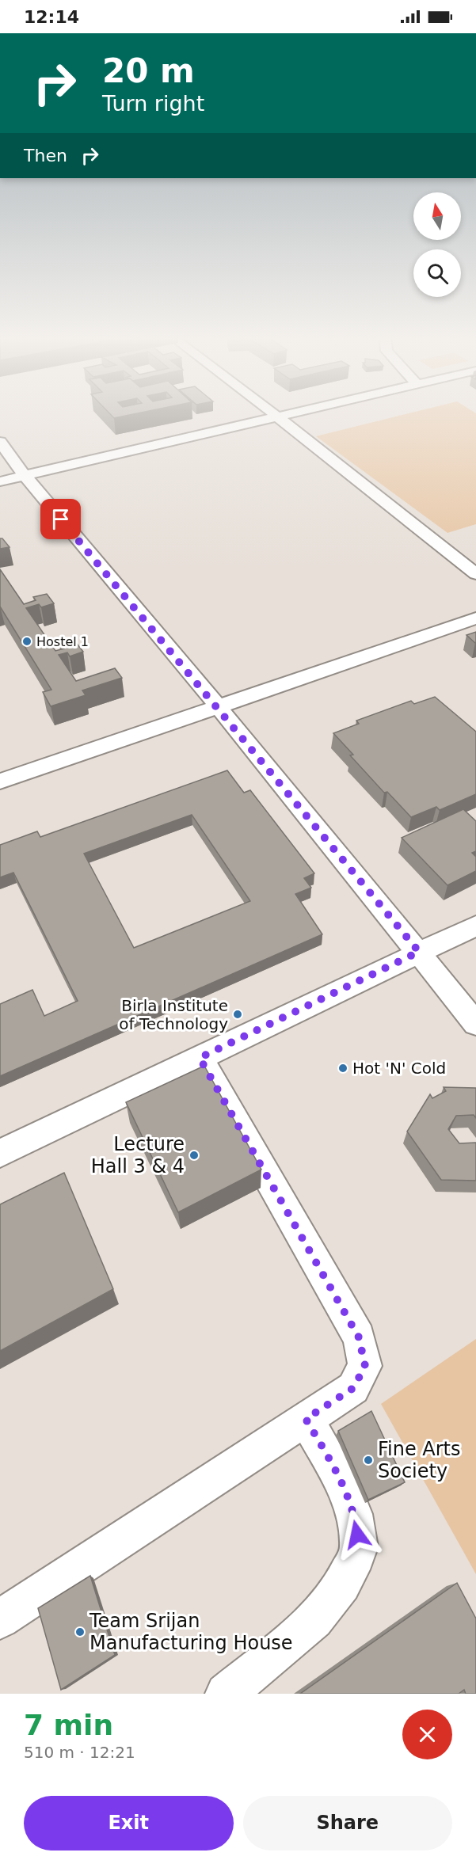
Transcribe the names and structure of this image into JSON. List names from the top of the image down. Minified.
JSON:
{"places":["Hostel 1","Birla Institute of Technology","Hot 'N' Cold","Lecture Hall 3 & 4","Fine Arts Society","Team Srijan Manufacturing House"],"north":"top","page":{"status":"12:14","turn":["20 m","Turn right"],"then":"Then","heading":["7 min","510 m · 12:21"],"buttons":["Exit","Share"]}}
